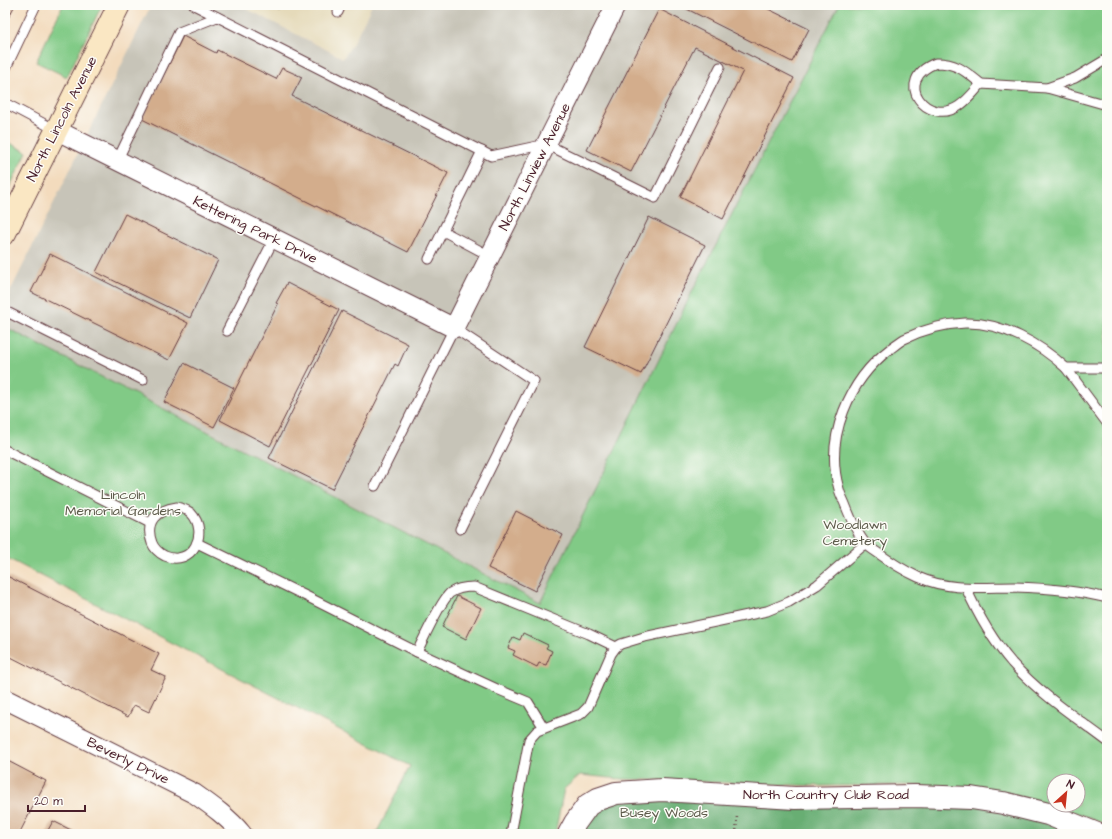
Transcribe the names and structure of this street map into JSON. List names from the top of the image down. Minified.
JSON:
{"streets":{"main road":["North Lincoln Avenue"],"street":["North Linview Avenue","Kettering Park Drive","Beverly Drive","North Country Club Road"]},"crossings":[["North Lincoln Avenue","Kettering Park Drive"],["North Linview Avenue","Kettering Park Drive"]],"parks":["Lincoln Memorial Gardens","Woodlawn Cemetery","Busey Woods"],"scale_bar":"20 m","north":"top right"}
